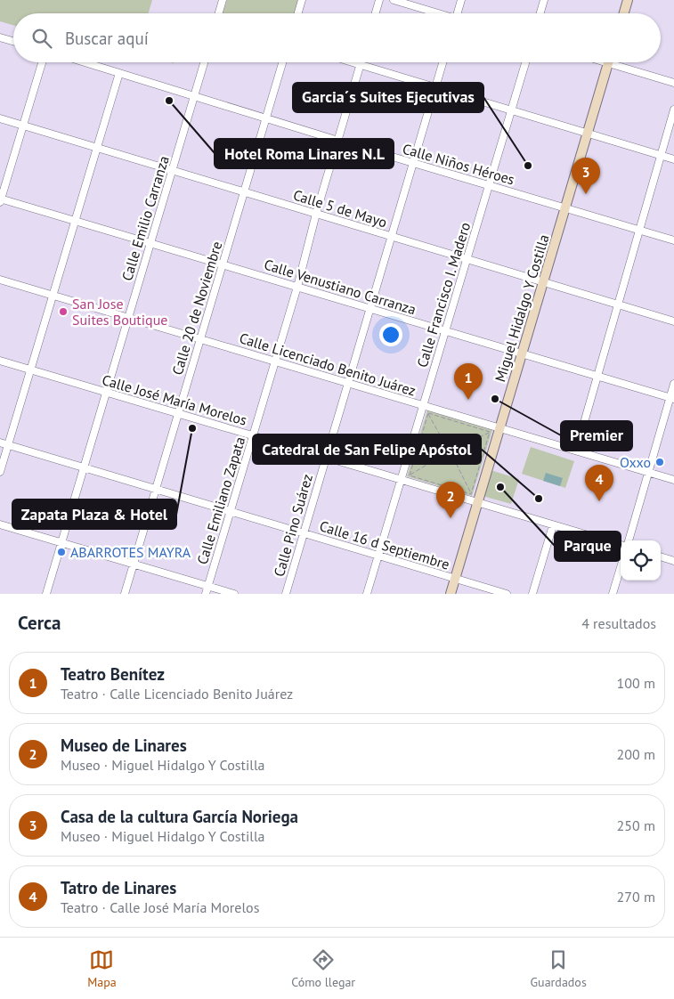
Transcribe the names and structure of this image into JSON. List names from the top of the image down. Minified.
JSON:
{"streets":{"main road":["Miguel Hidalgo Y Costilla"],"street":["Calle Niños Héroes","Calle 5 de Mayo","Calle Emilio Carranza","Calle Venustiano Carranza","Calle Francisco I. Madero","Calle 20 de Noviembre","Calle Licenciado Benito Juárez","Calle José María Morelos","Calle Emiliano Zapata","Calle Pino Suárez","Calle 16 d Septiembre"]},"crossings":[["Calle Niños Héroes","Calle Emilio Carranza"],["Calle Niños Héroes","Calle Francisco I. Madero"],["Calle Niños Héroes","Calle 20 de Noviembre"],["Calle Niños Héroes","Miguel Hidalgo Y Costilla"],["Calle Niños Héroes","Calle Emiliano Zapata"],["Calle Niños Héroes","Calle Pino Suárez"],["Calle 5 de Mayo","Calle Emilio Carranza"],["Calle 5 de Mayo","Calle Francisco I. Madero"],["Calle 5 de Mayo","Calle 20 de Noviembre"],["Calle 5 de Mayo","Miguel Hidalgo Y Costilla"],["Calle 5 de Mayo","Calle Emiliano Zapata"],["Calle 5 de Mayo","Calle Pino Suárez"],["Calle Emilio Carranza","Calle Venustiano Carranza"],["Calle Emilio Carranza","Calle Licenciado Benito Juárez"],["Calle Emilio Carranza","Calle José María Morelos"],["Calle Emilio Carranza","Calle 16 d Septiembre"],["Calle Venustiano Carranza","Calle Francisco I. Madero"],["Calle Venustiano Carranza","Calle 20 de Noviembre"],["Calle Venustiano Carranza","Miguel Hidalgo Y Costilla"],["Calle Venustiano Carranza","Calle Emiliano Zapata"],["Calle Venustiano Carranza","Calle Pino Suárez"],["Calle Francisco I. Madero","Calle Licenciado Benito Juárez"],["Calle Francisco I. Madero","Calle José María Morelos"],["Calle Francisco I. Madero","Calle 16 d Septiembre"],["Calle 20 de Noviembre","Calle Licenciado Benito Juárez"],["Calle 20 de Noviembre","Calle José María Morelos"],["Calle 20 de Noviembre","Calle 16 d Septiembre"],["Miguel Hidalgo Y Costilla","Calle Licenciado Benito Juárez"],["Miguel Hidalgo Y Costilla","Calle José María Morelos"],["Miguel Hidalgo Y Costilla","Calle 16 d Septiembre"],["Calle Licenciado Benito Juárez","Calle Emiliano Zapata"],["Calle Licenciado Benito Juárez","Calle Pino Suárez"],["Calle José María Morelos","Calle Emiliano Zapata"],["Calle José María Morelos","Calle Pino Suárez"],["Calle Emiliano Zapata","Calle 16 d Septiembre"],["Calle Pino Suárez","Calle 16 d Septiembre"]],"places":["Hotel Roma Linares N.L","Garcia´s Suites Ejecutivas","San Jose Suites Boutique","Premier","Zapata Plaza & Hotel","Oxxo","Parque","Catedral de San Felipe Apóstol","ABARROTES MAYRA"],"page":{"search":"Buscar aquí","pins":["3","1","4","2"],"heading":["Cerca","4 resultados"],"list":[{"mark":"1","name":"Teatro Benítez","note":"Teatro · Calle Licenciado Benito Juárez","value":"100 m"},{"mark":"2","name":"Museo de Linares","note":"Museo · Miguel Hidalgo Y Costilla","value":"200 m"},{"mark":"3","name":"Casa de la cultura García Noriega","note":"Museo · Miguel Hidalgo Y Costilla","value":"250 m"},{"mark":"4","name":"Tatro de Linares","note":"Teatro · Calle José María Morelos","value":"270 m"}],"nav":["Mapa","Cómo llegar","Guardados"]}}
